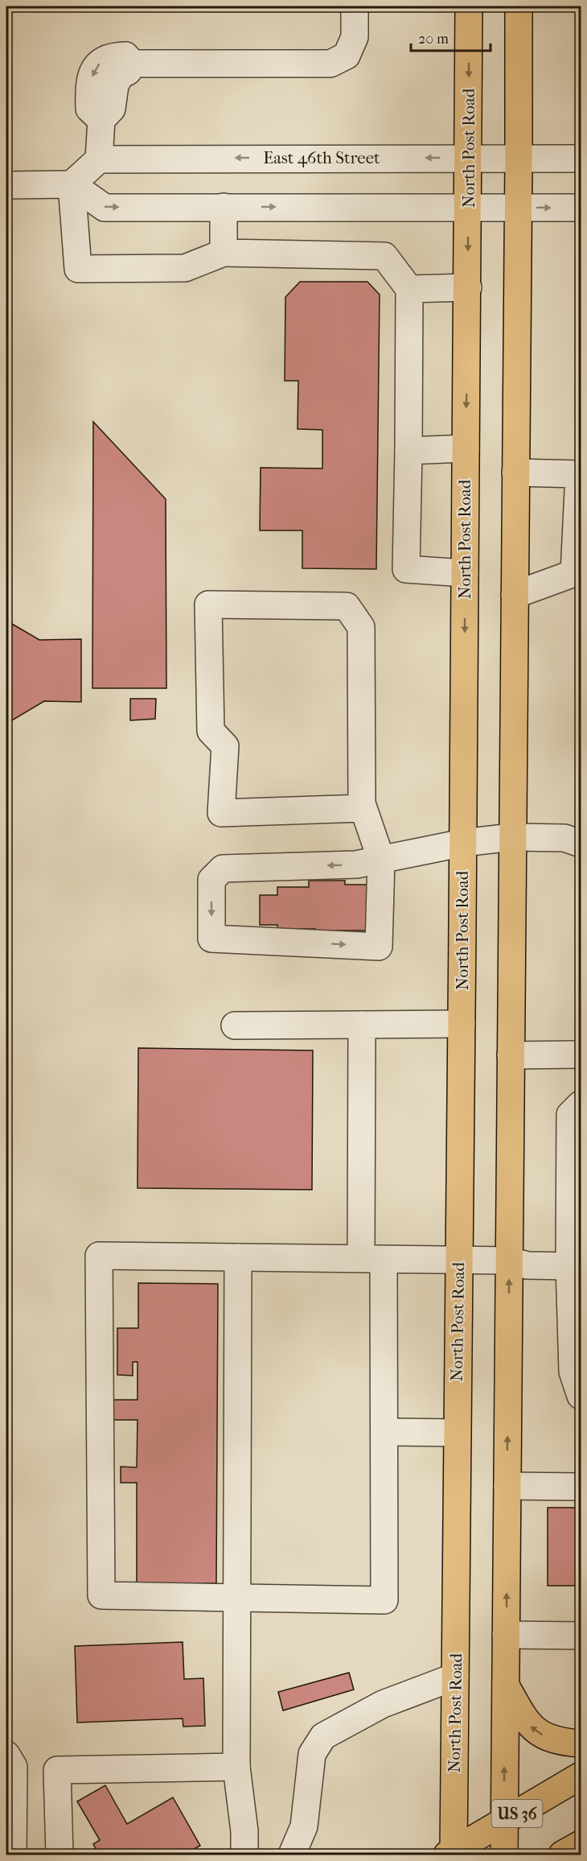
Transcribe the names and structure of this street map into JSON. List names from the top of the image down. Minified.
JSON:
{"streets":{"main road":["North Post Road","US 36"],"street":["East 46th Street"]},"crossings":[["North Post Road","East 46th Street"],["North Post Road","US 36"]],"scale_bar":"20 m"}
